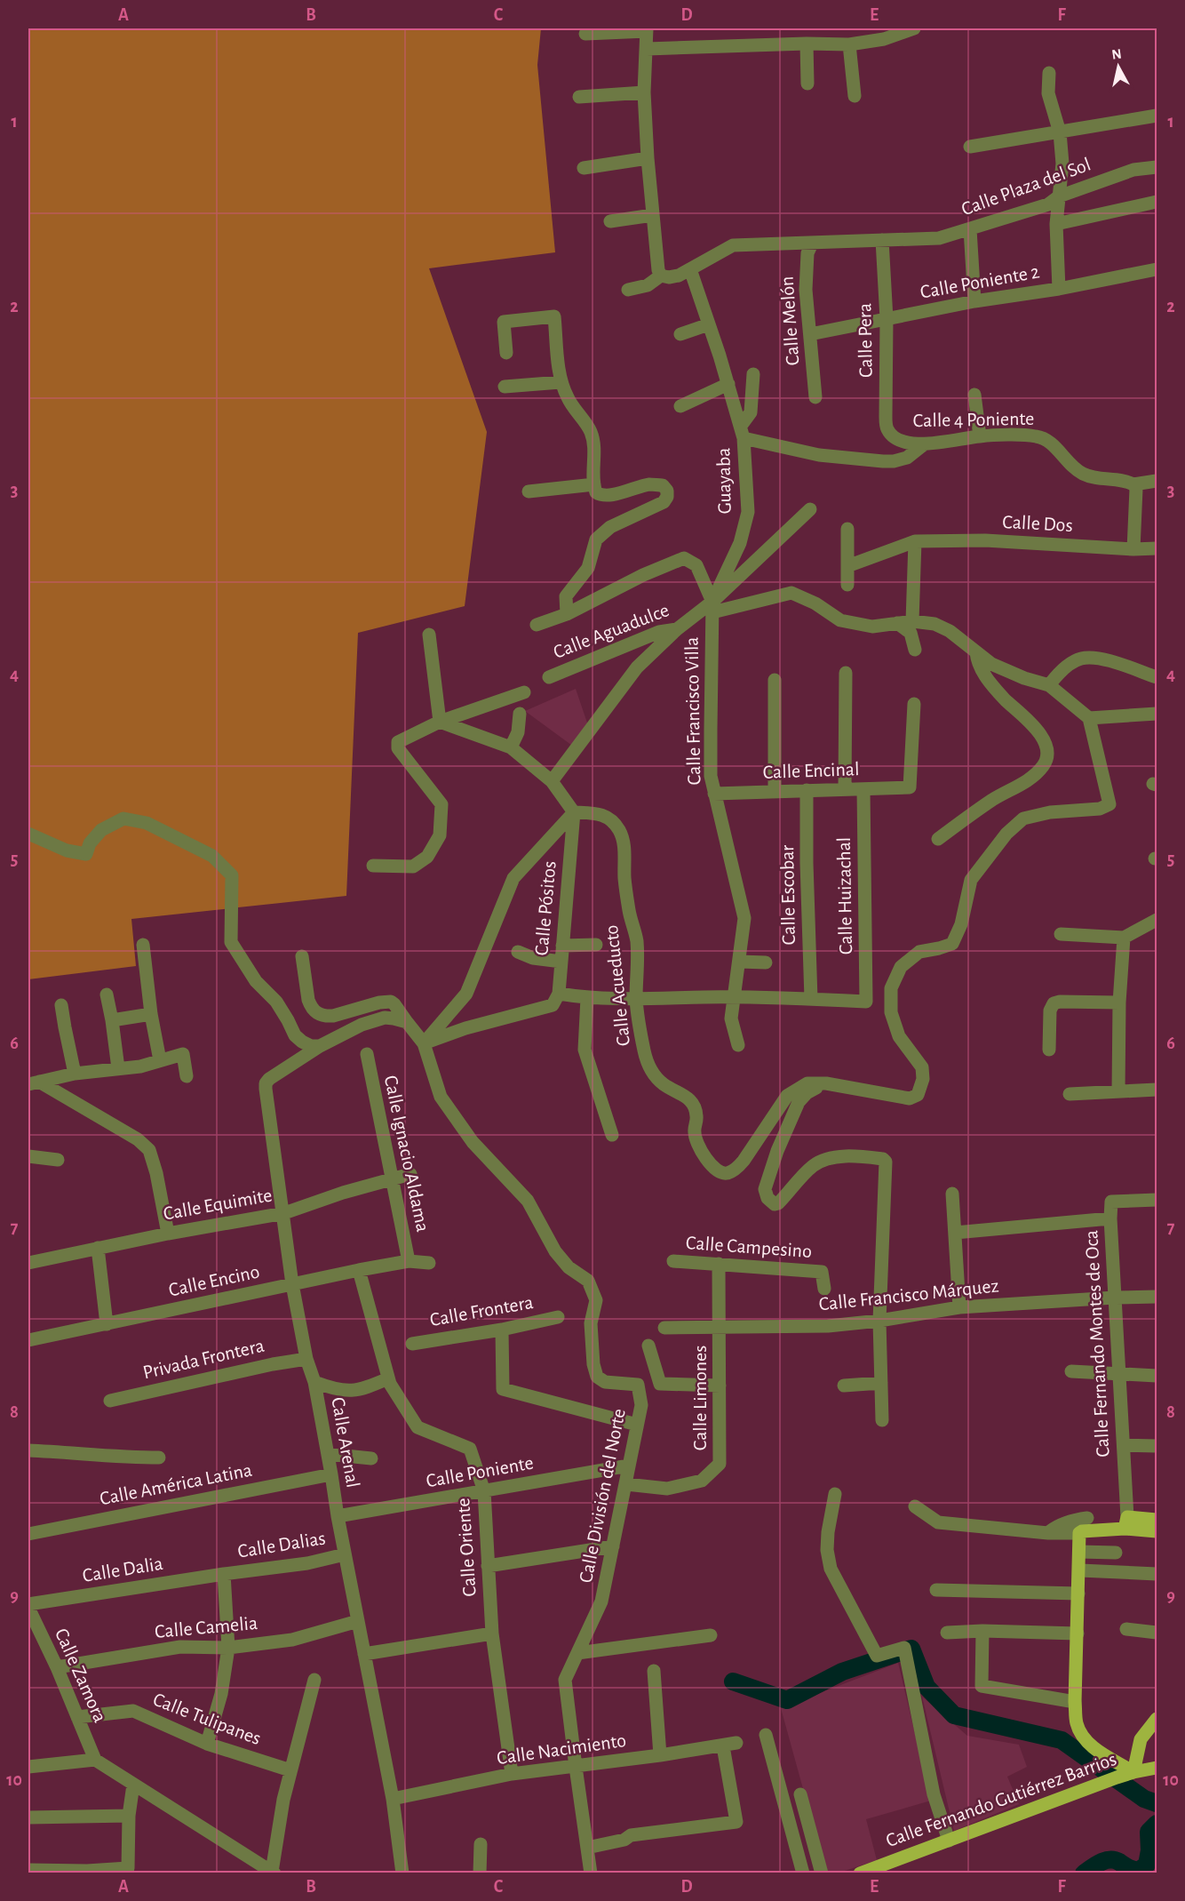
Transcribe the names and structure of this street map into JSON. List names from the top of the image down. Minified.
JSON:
{"streets":{"main road":["Calle Fernando Gutiérrez Barrios"],"street":["Calle Plaza del Sol","Calle Poniente 2","Calle Melón","Calle Pera","Calle 4 Poniente","Guayaba","Calle Dos","Calle Aguadulce","Calle Francisco Villa","Calle Encinal","Calle Escobar","Calle Huizachal","Calle Pósitos","Calle Acueducto","Calle Ignacio Aldama","Calle Equimite","Calle Campesino","Calle Encino","Calle Francisco Márquez","Calle Frontera","Calle Fernando Montes de Oca","Privada Frontera","Calle Limones","Calle Arenal","Calle Poniente","Calle América Latina","Calle División del Norte","Calle Dalias","Calle Oriente","Calle Dalia","Calle Camelia","Calle Zamora","Calle Tulipanes","Calle Nacimiento"]},"crossings":[["Calle Plaza del Sol","Calle Melón"],["Calle Plaza del Sol","Calle Pera"],["Calle Plaza del Sol","Guayaba"],["Calle Poniente 2","Calle Melón"],["Calle Poniente 2","Calle Pera"],["Calle Pera","Calle 4 Poniente"],["Guayaba","Calle Aguadulce"],["Guayaba","Calle Francisco Villa"],["Calle Aguadulce","Calle Francisco Villa"],["Calle Francisco Villa","Calle Encinal"],["Calle Encinal","Calle Escobar"],["Calle Encinal","Calle Huizachal"],["Calle Escobar","Calle Huizachal"],["Calle Pósitos","Calle Acueducto"],["Calle Ignacio Aldama","Calle Equimite"],["Calle Ignacio Aldama","Calle Encino"],["Calle Equimite","Calle Arenal"],["Calle Campesino","Calle Limones"],["Calle Encino","Calle Arenal"],["Calle Encino","Calle Oriente"],["Calle Francisco Márquez","Calle Fernando Montes de Oca"],["Calle Francisco Márquez","Calle Limones"],["Privada Frontera","Calle Arenal"],["Calle Limones","Calle División del Norte"],["Calle Arenal","Calle Poniente"],["Calle Arenal","Calle América Latina"],["Calle Arenal","Calle Dalias"],["Calle Arenal","Calle Camelia"],["Calle Arenal","Calle Nacimiento"],["Calle Poniente","Calle División del Norte"],["Calle Poniente","Calle Oriente"],["Calle División del Norte","Calle Nacimiento"],["Calle Dalias","Calle Dalia"],["Calle Oriente","Calle Nacimiento"],["Calle Dalia","Calle Zamora"],["Calle Camelia","Calle Zamora"],["Calle Zamora","Calle Tulipanes"]],"north":"top","grid":{"columns":["A","B","C","D","E","F"],"rows":["1","2","3","4","5","6","7","8","9","10"]}}
